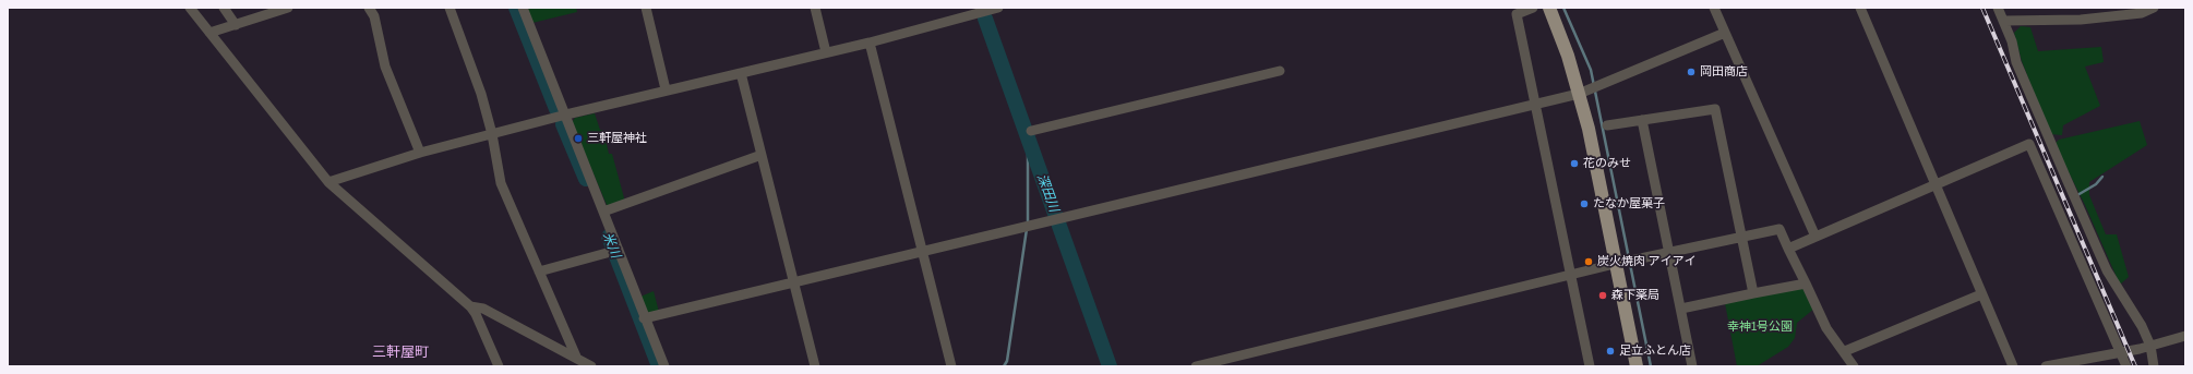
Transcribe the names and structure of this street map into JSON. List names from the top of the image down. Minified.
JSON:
{"districts":["三軒屋町"],"water":["深田川","米川"],"parks":["幸神1号公園"],"places":["岡田商店","三軒屋神社","花のみせ","たなか屋菓子","炭火焼肉 アイアイ","森下薬局","足立ふとん店"]}
